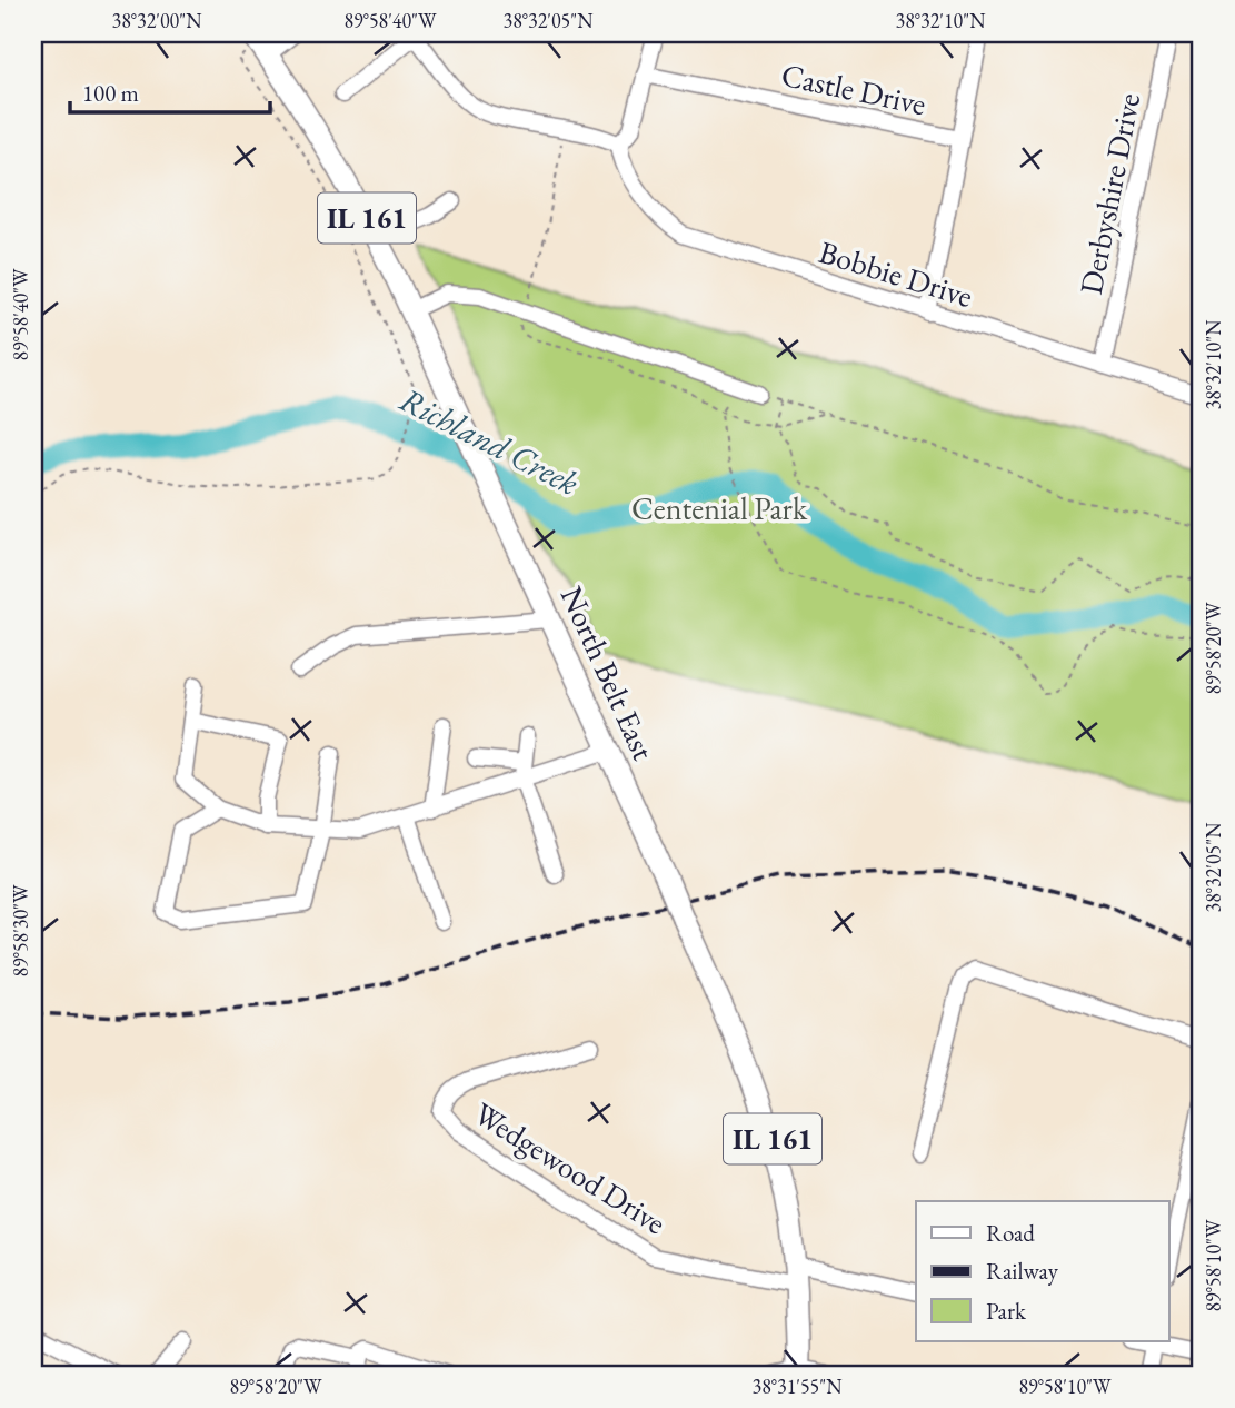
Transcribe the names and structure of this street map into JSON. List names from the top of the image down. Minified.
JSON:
{"streets":{"main road":["IL 161","North Belt East"],"street":["Castle Drive","Derbyshire Drive","Bobbie Drive","Wedgewood Drive"]},"crossings":[["Derbyshire Drive","Bobbie Drive"],["North Belt East","Wedgewood Drive"]],"water":["Richland Creek"],"parks":["Centenial Park"],"legend":["Road","Railway","Park"],"scale_bar":"100 m","coordinates":["38°32'00\"N","89°58'40\"W","38°32'05\"N","38°32'10\"N","89°58'20\"W","89°58'30\"W","89°58'10\"W","38°31'55\"N"]}
